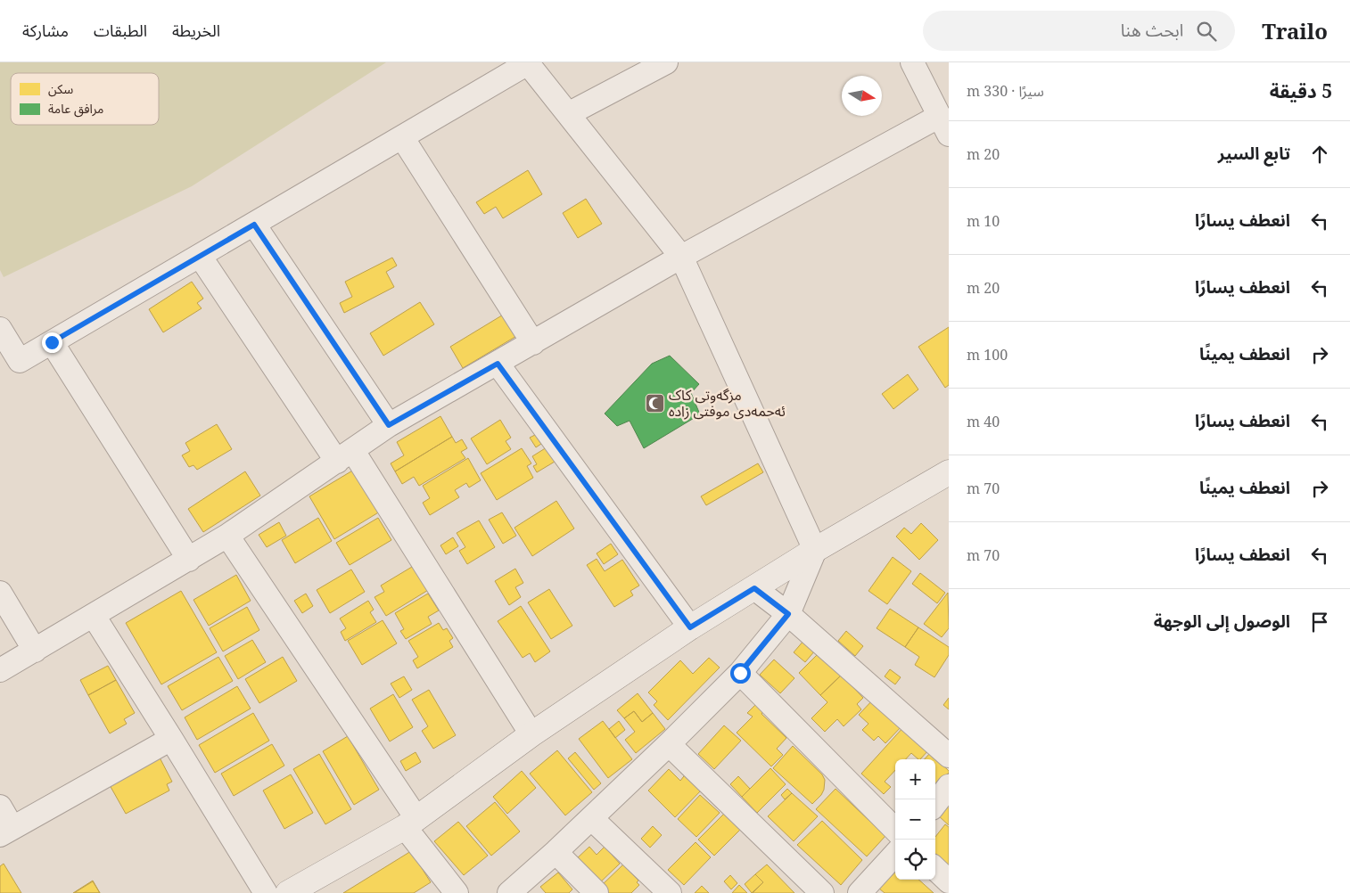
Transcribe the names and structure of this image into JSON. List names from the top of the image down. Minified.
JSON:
{"places":{"mosque":["مزگەوتی کاک ئەحمەدی موفتی زادە"]},"legend":["سكن","مرافق عامة"],"north":"right","page":{"header":"Trailo","search":"ابحث هنا","nav":["الخريطة","الطبقات","مشاركة"],"heading":["5 دقيقة","سيرًا · 330 m"],"list":[["تابع السير","20 m"],["انعطف يسارًا","10 m"],["انعطف يسارًا","20 m"],["انعطف يمينًا","100 m"],["انعطف يسارًا","40 m"],["انعطف يمينًا","70 m"],["انعطف يسارًا","70 m"],"الوصول إلى الوجهة"],"map_buttons":["+","−"]}}
